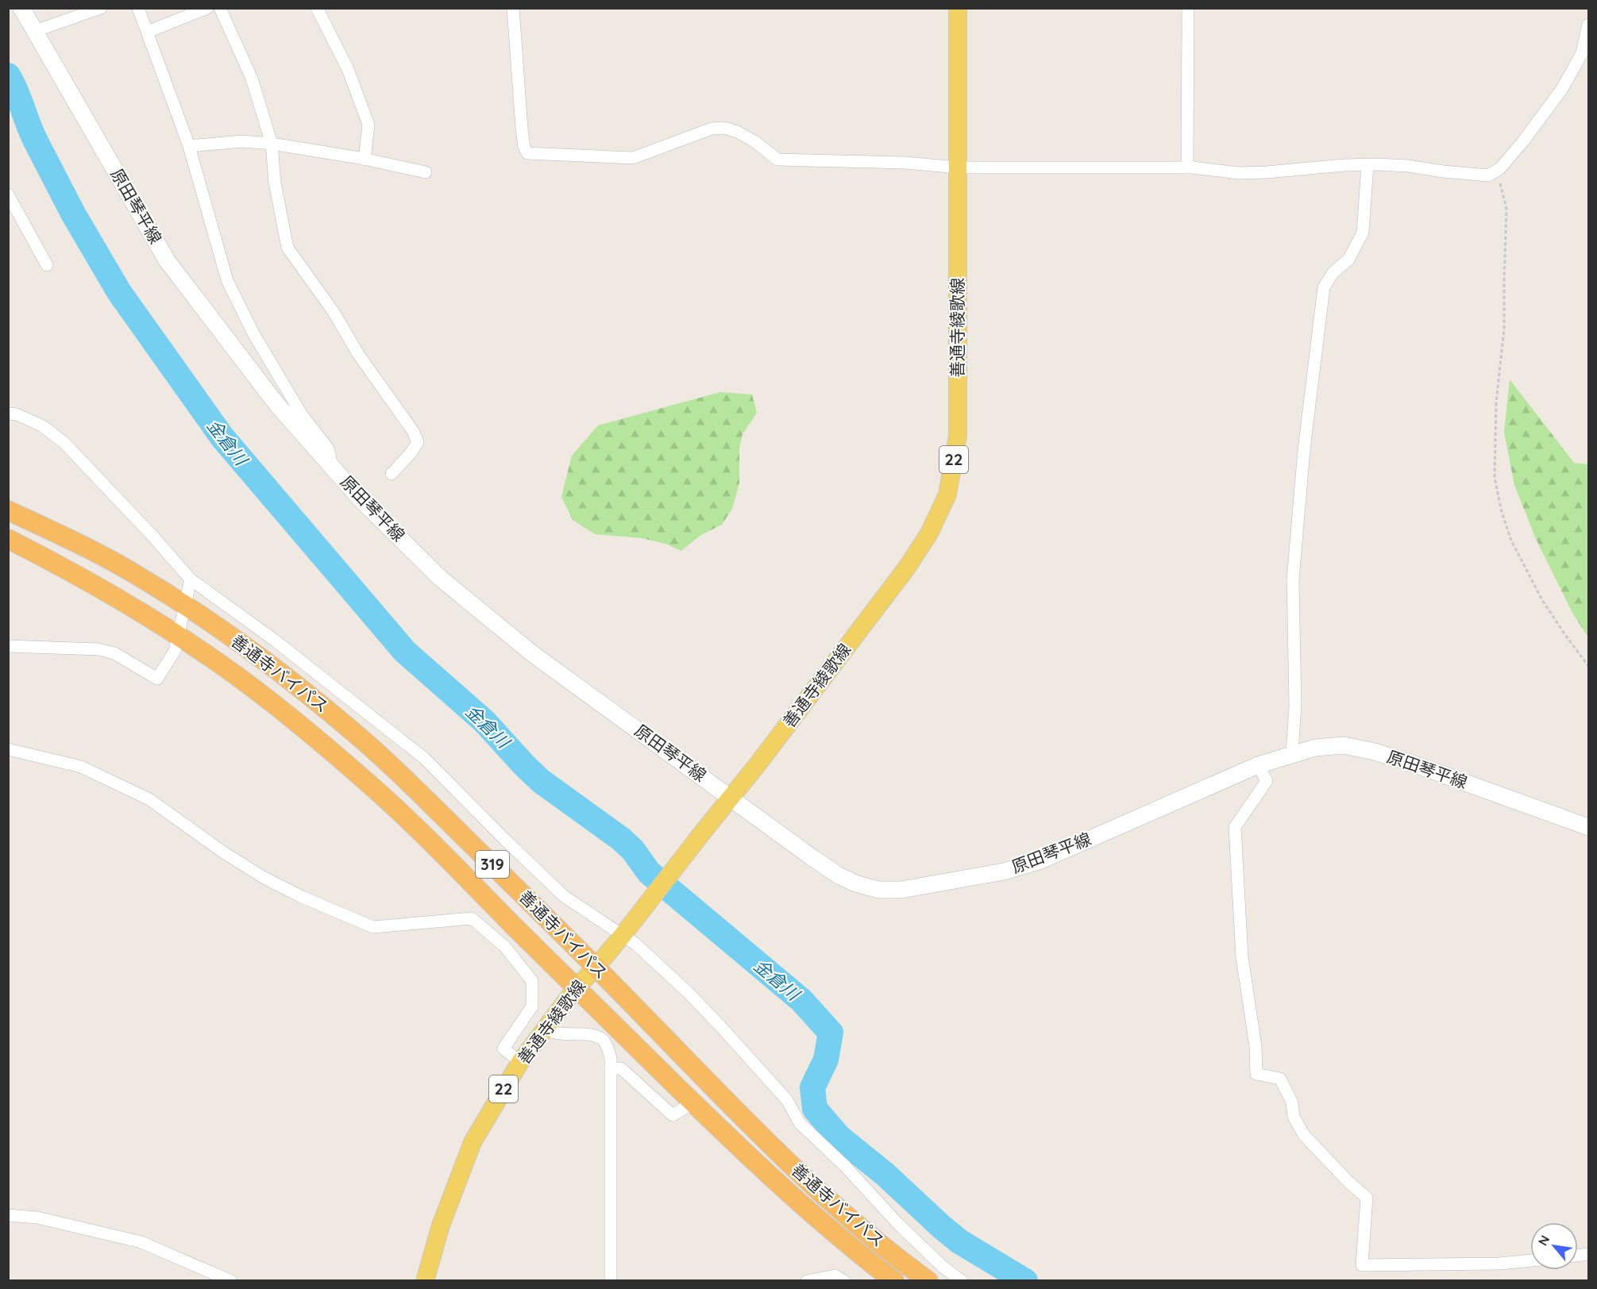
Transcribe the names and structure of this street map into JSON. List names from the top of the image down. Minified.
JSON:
{"streets":{"highway":["善通寺バイパス","319"],"main road":["原田琴平線","善通寺綾歌線","22"]},"crossings":[["原田琴平線","善通寺綾歌線"],["善通寺綾歌線","善通寺バイパス"]],"water":["金倉川"],"north":"top left"}
